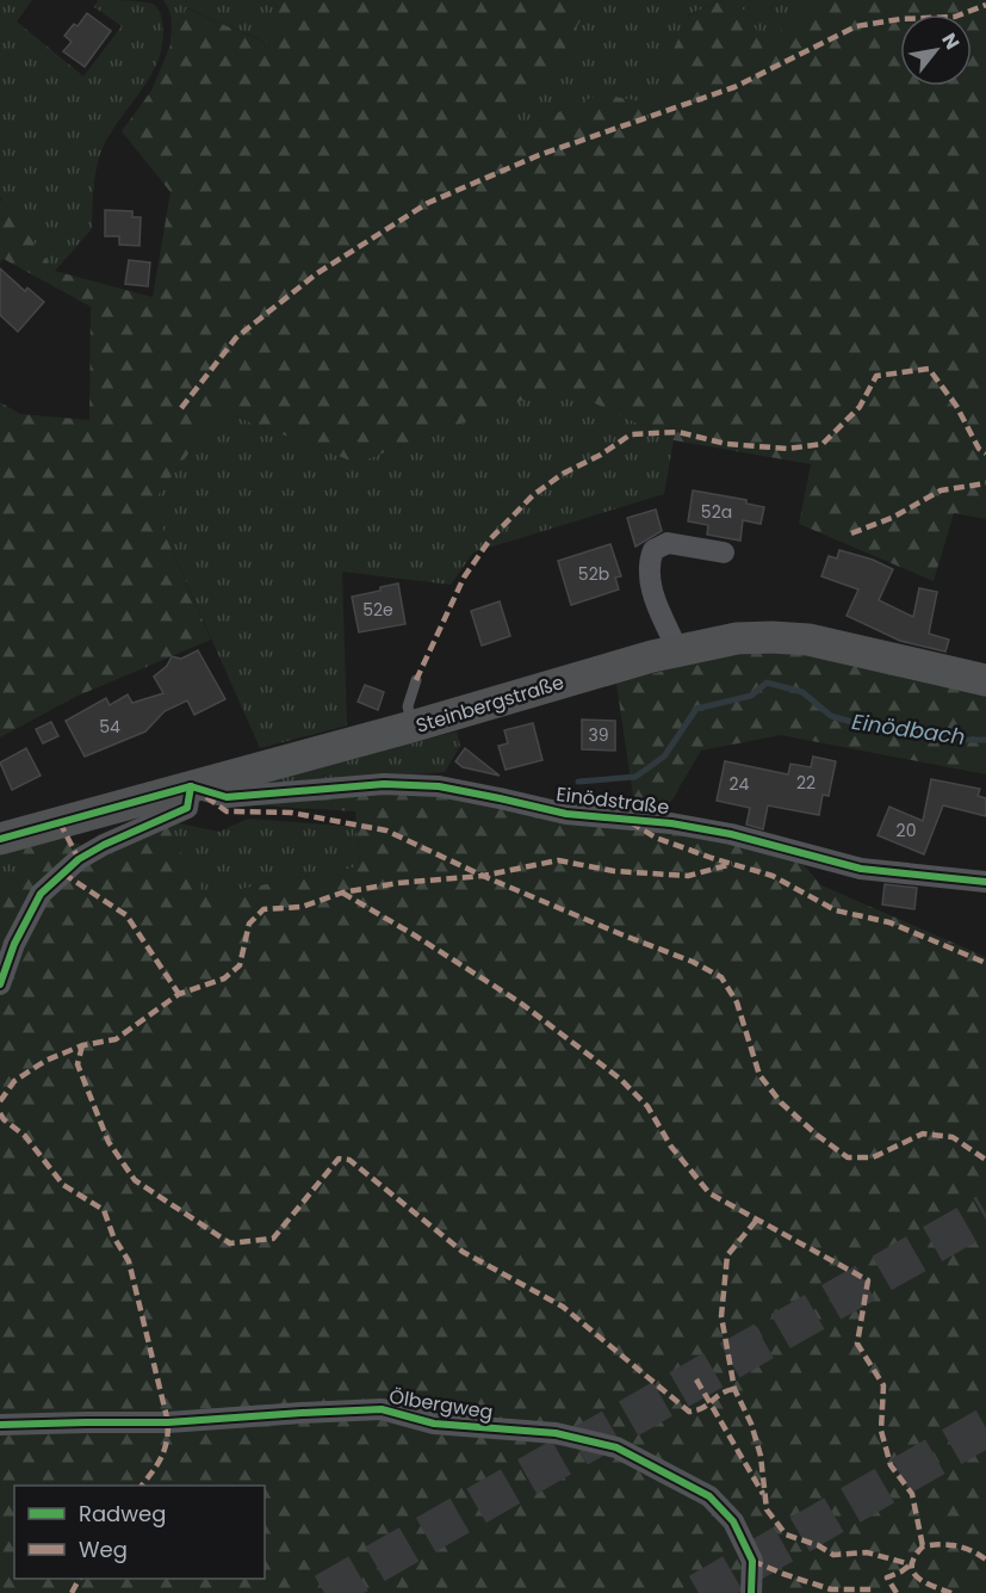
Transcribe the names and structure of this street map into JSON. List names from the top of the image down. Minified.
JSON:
{"streets":{"main road":["Steinbergstraße"],"street":["Einödstraße","Ölbergweg"]},"crossings":[["Steinbergstraße","Einödstraße"]],"water":["Einödbach"],"house_numbers":["52a","52b","52e","54","39","22","24","20"],"legend":["Radweg","Weg"],"north":"top right"}
